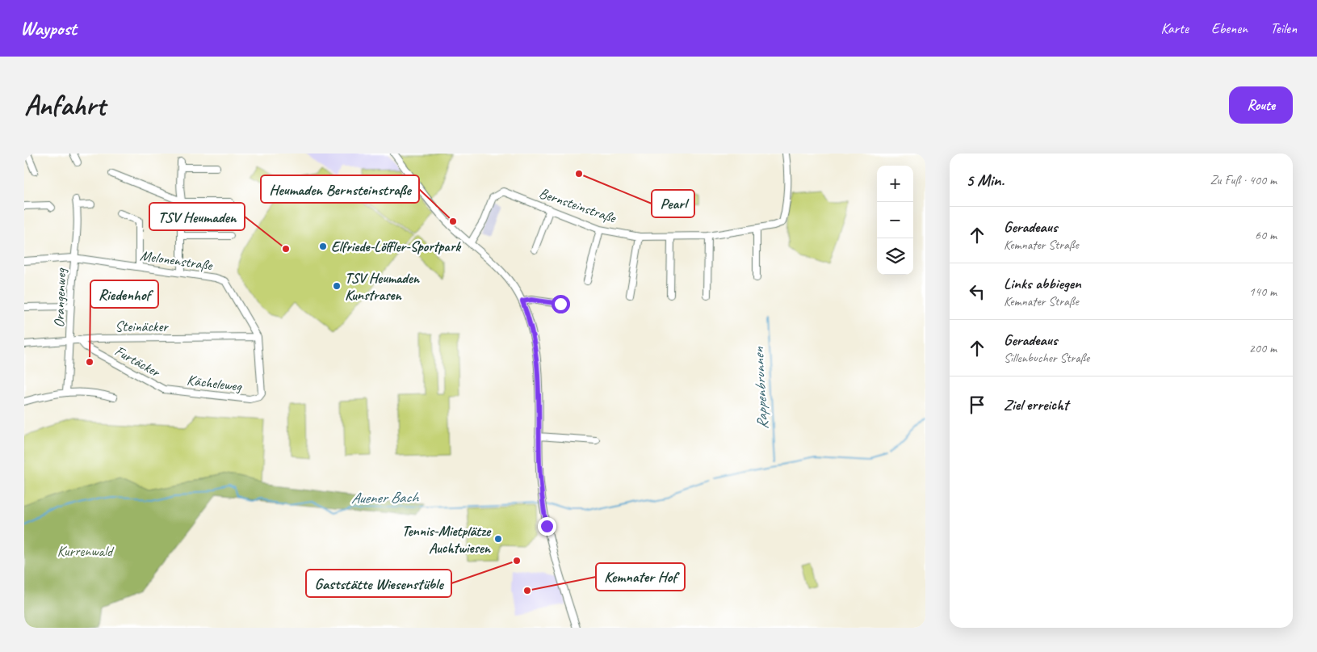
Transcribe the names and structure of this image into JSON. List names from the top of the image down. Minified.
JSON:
{"streets":{"street":["Bernsteinstraße","Melonenstraße","Orangenweg","Steinäcker","Furtäcker","Kächeleweg"]},"crossings":[["Melonenstraße","Orangenweg"],["Melonenstraße","Steinäcker"],["Melonenstraße","Kächeleweg"],["Orangenweg","Steinäcker"],["Steinäcker","Furtäcker"],["Furtäcker","Kächeleweg"]],"water":["Rappenbrunnen","Auener Bach"],"parks":["Kurrenwald"],"places":["Pearl","Heumaden Bernsteinstraße","Elfriede-Löffler-Sportpark","TSV Heumaden","TSV Heumaden Kunstrasen","Riedenhof","Tennis-Mietplätze Auchtwiesen","Gaststätte Wiesenstüble","Kemnater Hof"],"page":{"header":"Waypost","nav":["Karte","Ebenen","Teilen"],"buttons":"Route","title":"Anfahrt","heading":["5 Min.","Zu Fuß · 400 m"],"map_buttons":["+","−"],"list":[["Geradeaus","Kemnater Straße","60 m"],["Links abbiegen","Kemnater Straße","140 m"],["Geradeaus","Sillenbucher Straße","200 m"],"Ziel erreicht"]}}
